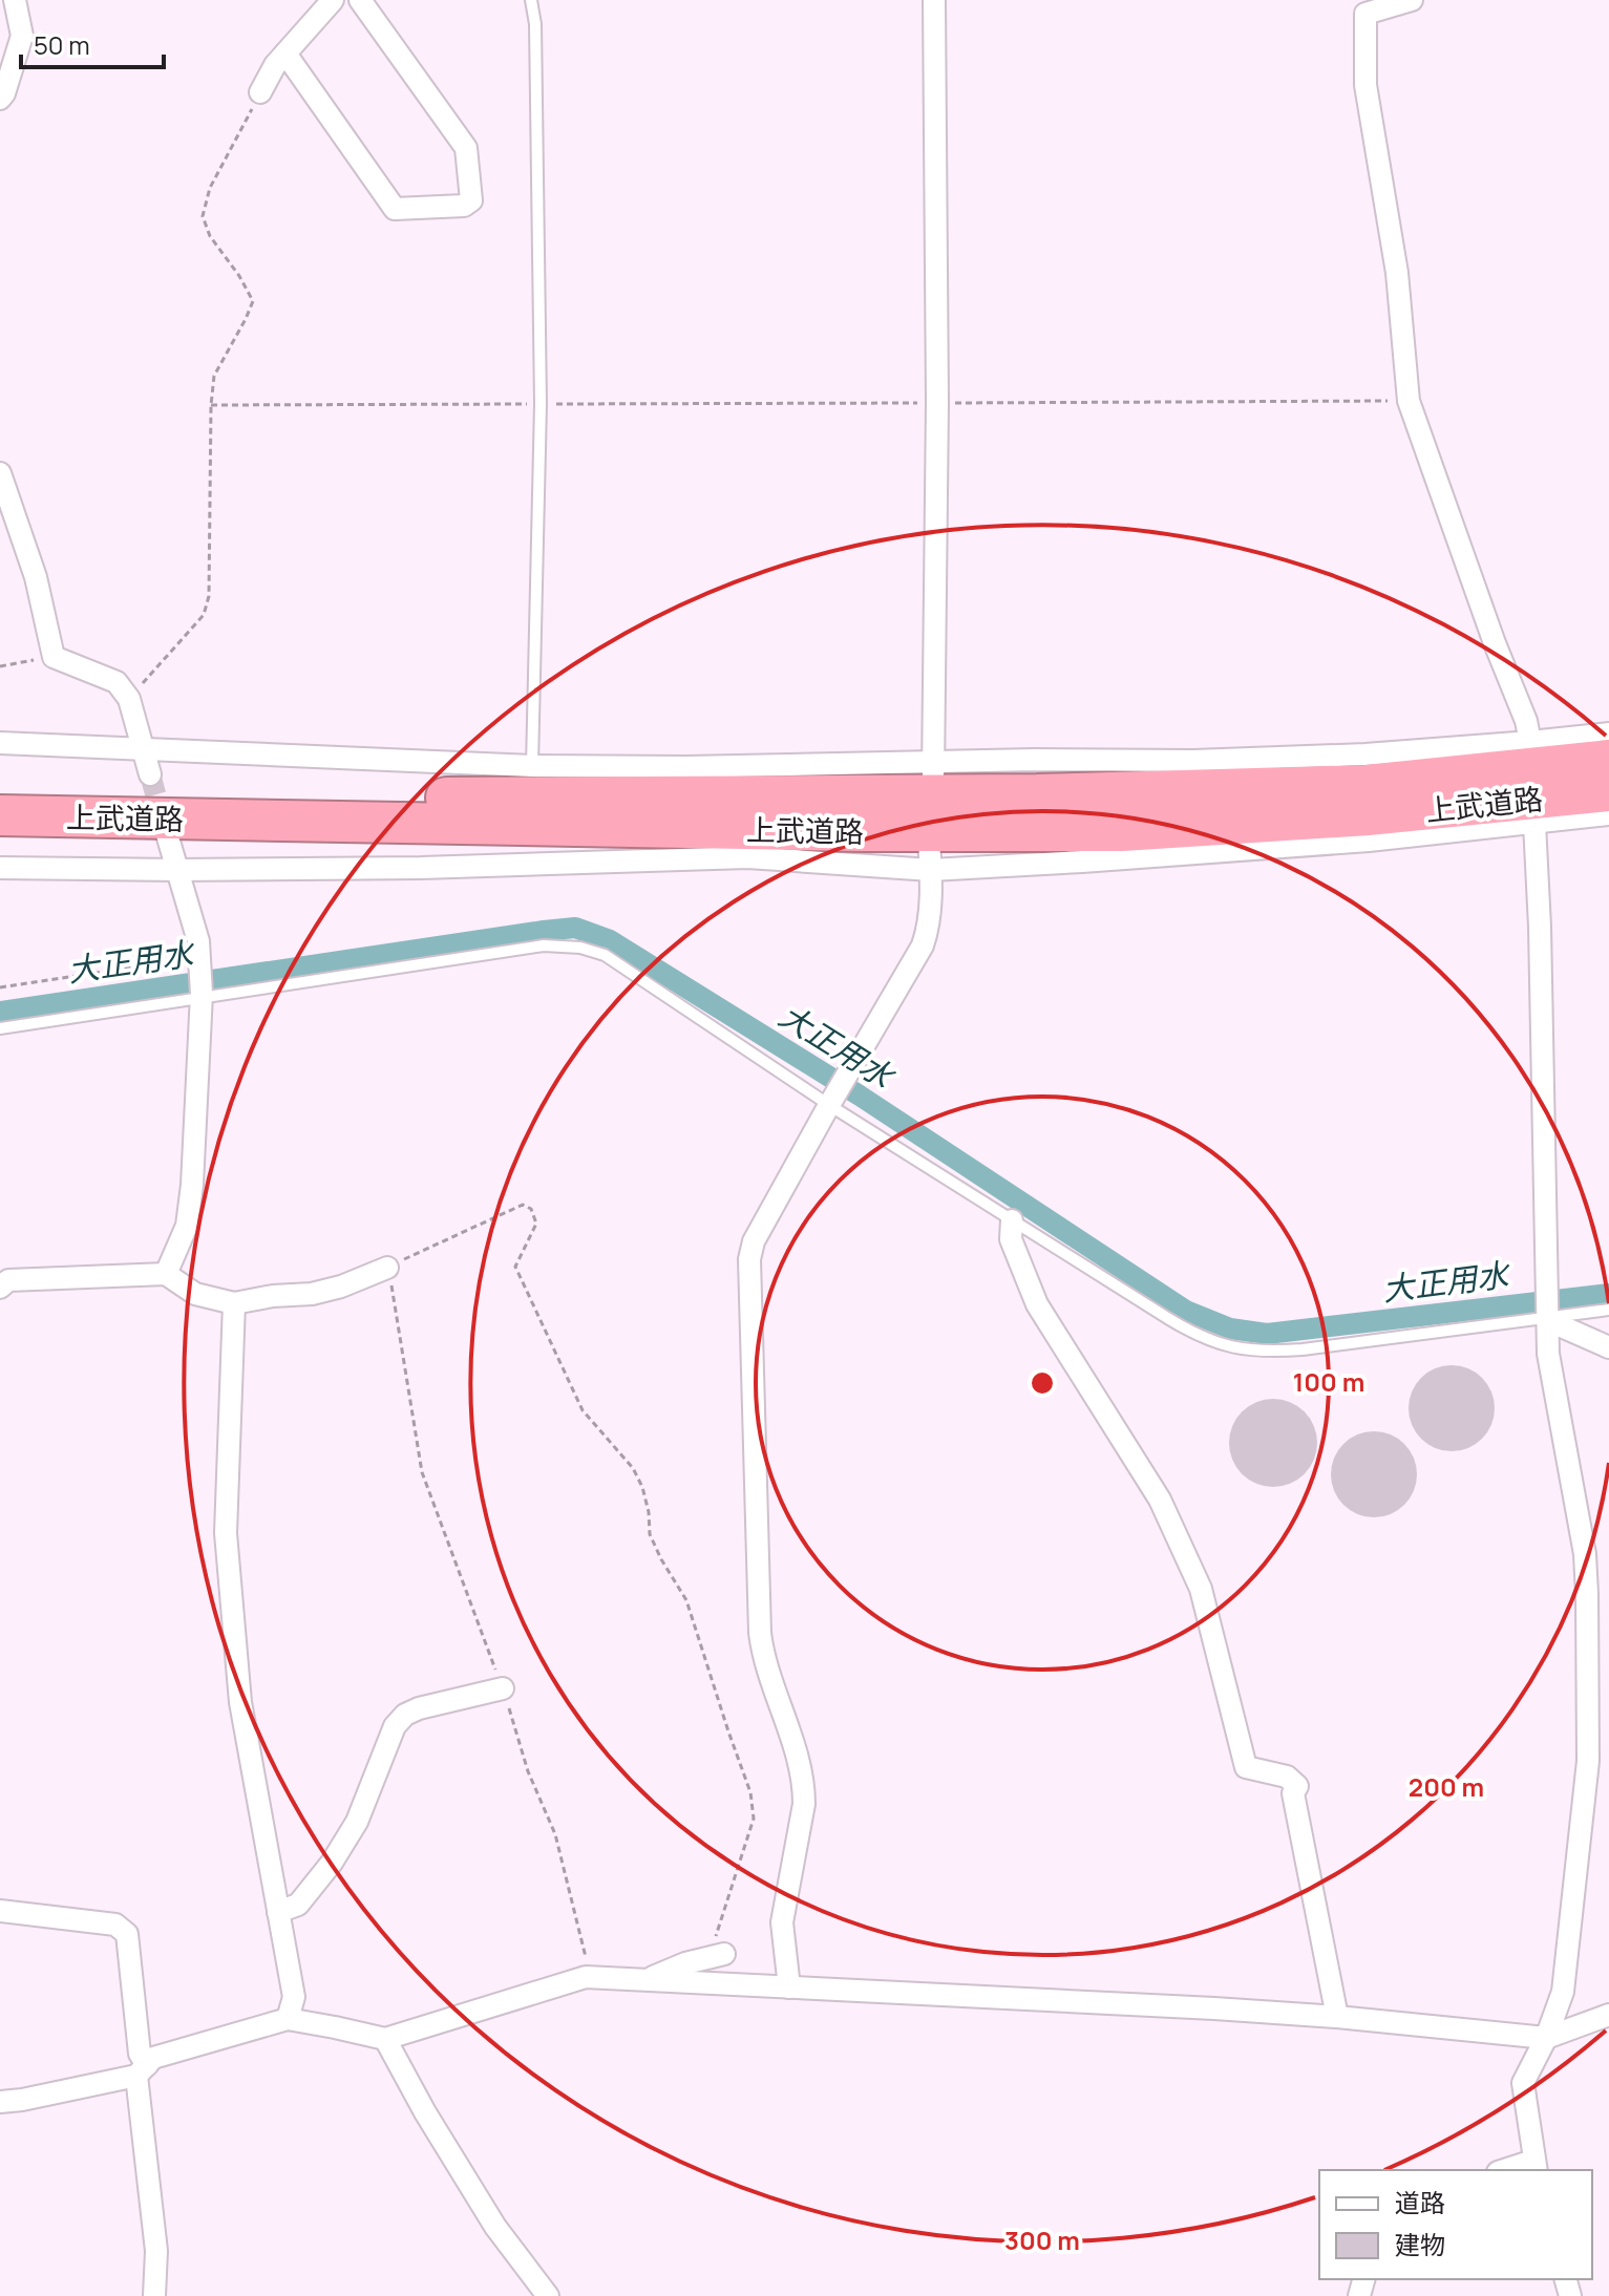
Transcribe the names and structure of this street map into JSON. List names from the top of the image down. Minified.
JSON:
{"streets":{"highway":["上武道路"]},"water":["大正用水"],"legend":["道路","建物"],"scale_bar":"50 m","rings":["100 m","200 m","300 m"]}
